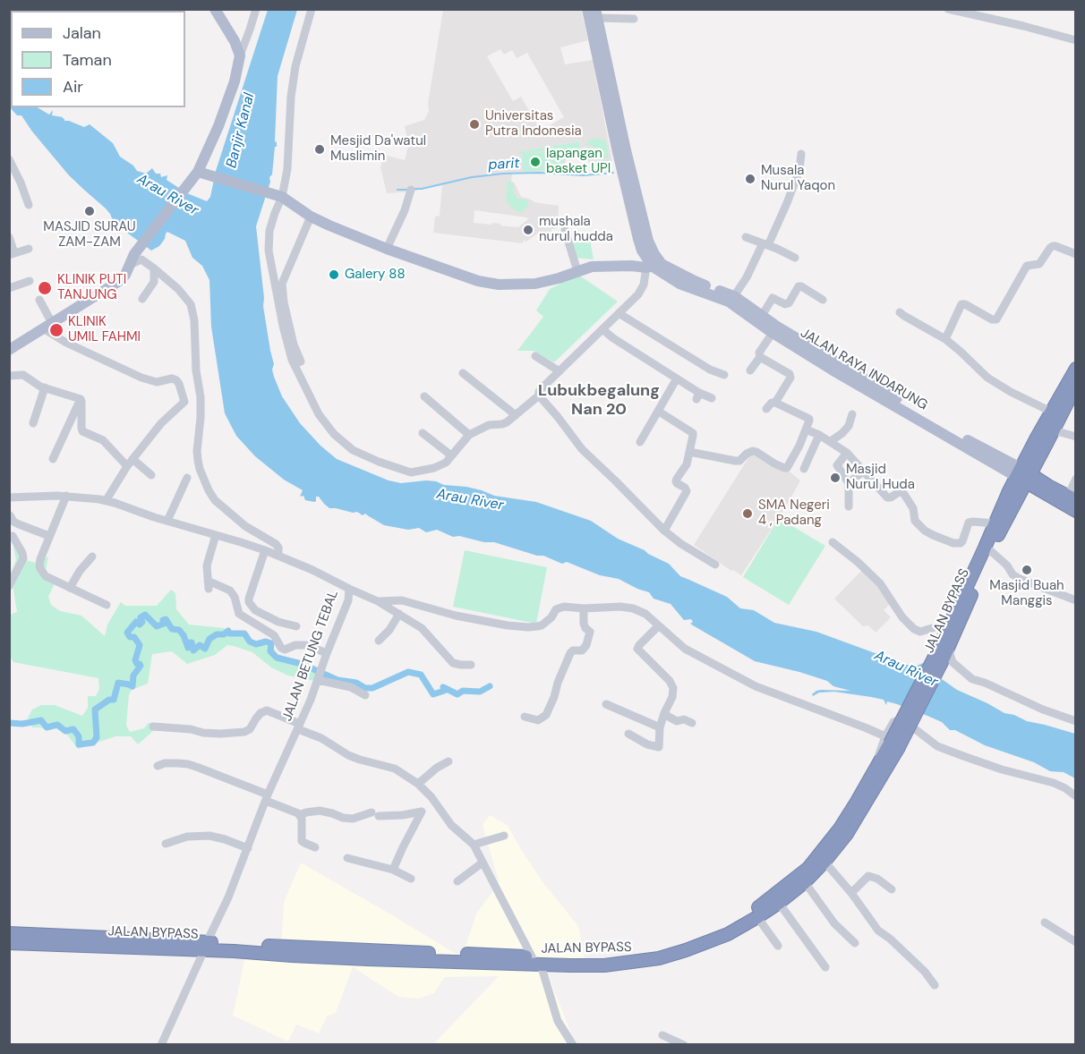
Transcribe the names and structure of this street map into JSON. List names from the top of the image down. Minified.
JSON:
{"streets":{"highway":["JALAN RAYA INDARUNG","JALAN BYPASS"],"street":["JALAN BETUNG TEBAL"]},"crossings":[["JALAN RAYA INDARUNG","JALAN BYPASS"],["JALAN BYPASS","JALAN BETUNG TEBAL"]],"districts":["Lubukbegalung Nan 20"],"water":["Banjir Kanal","parit","Arau River"],"places":["Universitas Putra Indonesia","Mesjid Da'watul Muslimin","lapangan basket UPI","Musala Nurul Yaqon","MASJID SURAU ZAM-ZAM","mushala nurul hudda","Galery 88","KLINIK PUTI TANJUNG","KLINIK UMIL FAHMI","Masjid Nurul Huda","SMA Negeri 4 , Padang","Masjid Buah Manggis"],"legend":["Jalan","Taman","Air"]}
